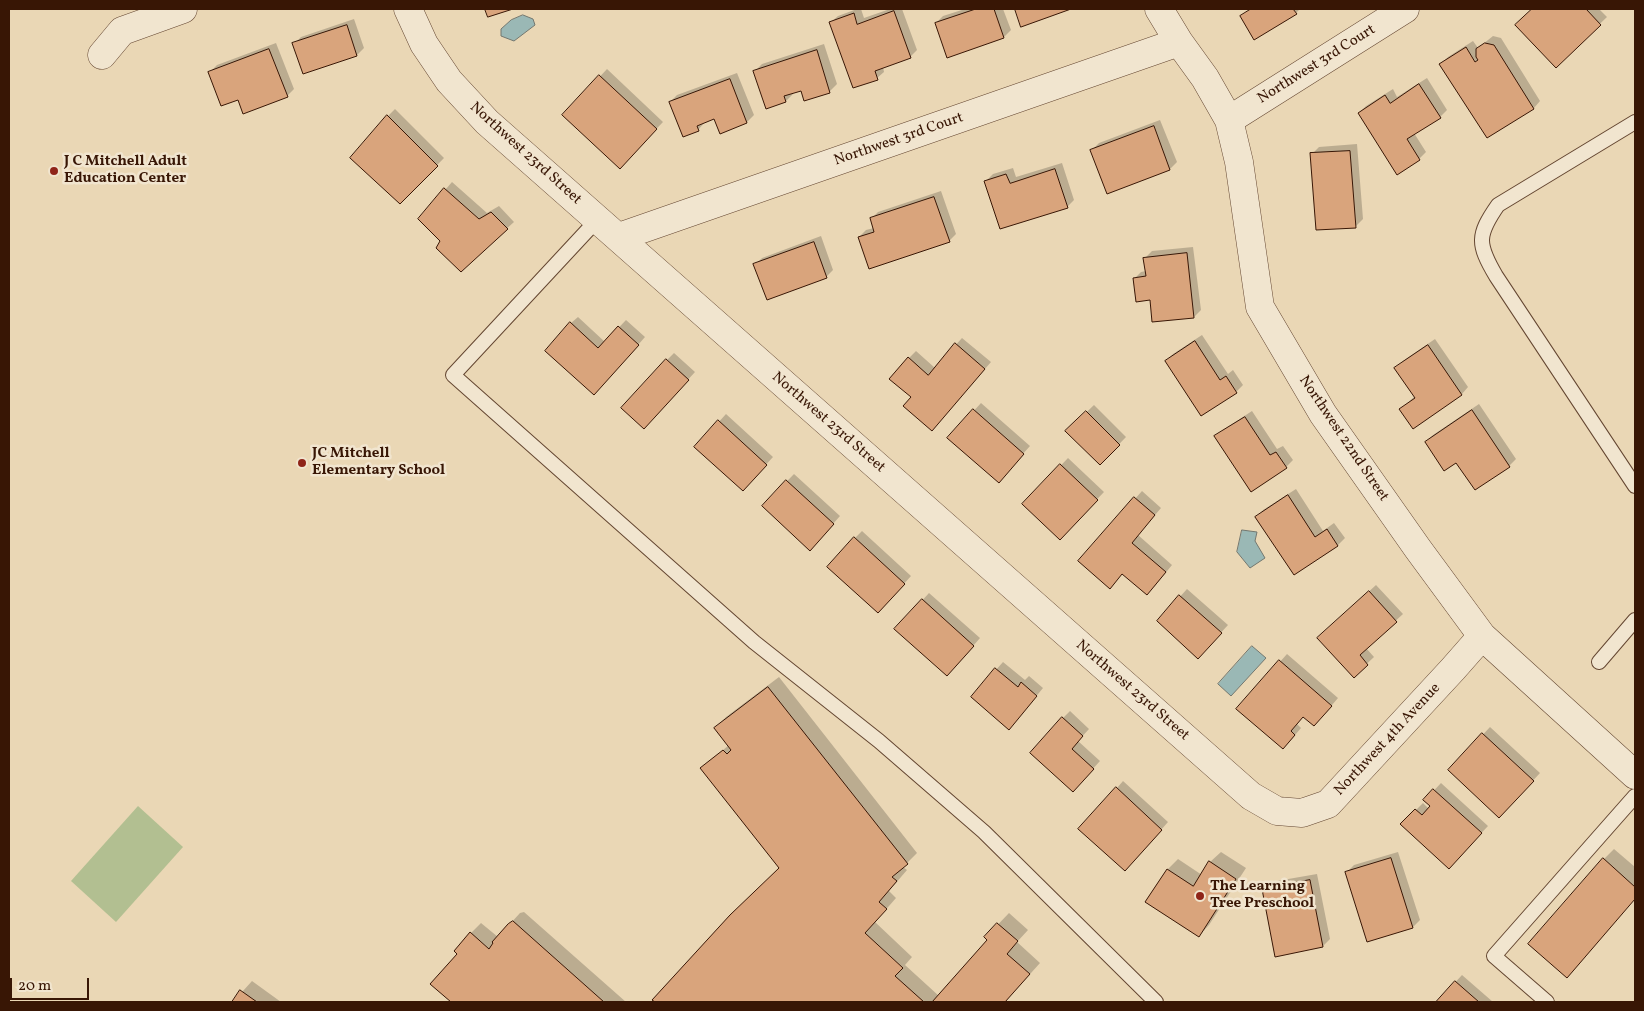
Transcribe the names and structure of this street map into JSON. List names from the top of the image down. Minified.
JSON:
{"streets":{"street":["Northwest 3rd Court","Northwest 23rd Street","Northwest 22nd Street","Northwest 4th Avenue"]},"crossings":[["Northwest 3rd Court","Northwest 23rd Street"],["Northwest 3rd Court","Northwest 22nd Street"],["Northwest 23rd Street","Northwest 4th Avenue"],["Northwest 22nd Street","Northwest 4th Avenue"]],"places":["J C Mitchell Adult Education Center","JC Mitchell Elementary School","The Learning Tree Preschool"],"scale_bar":"20 m"}
